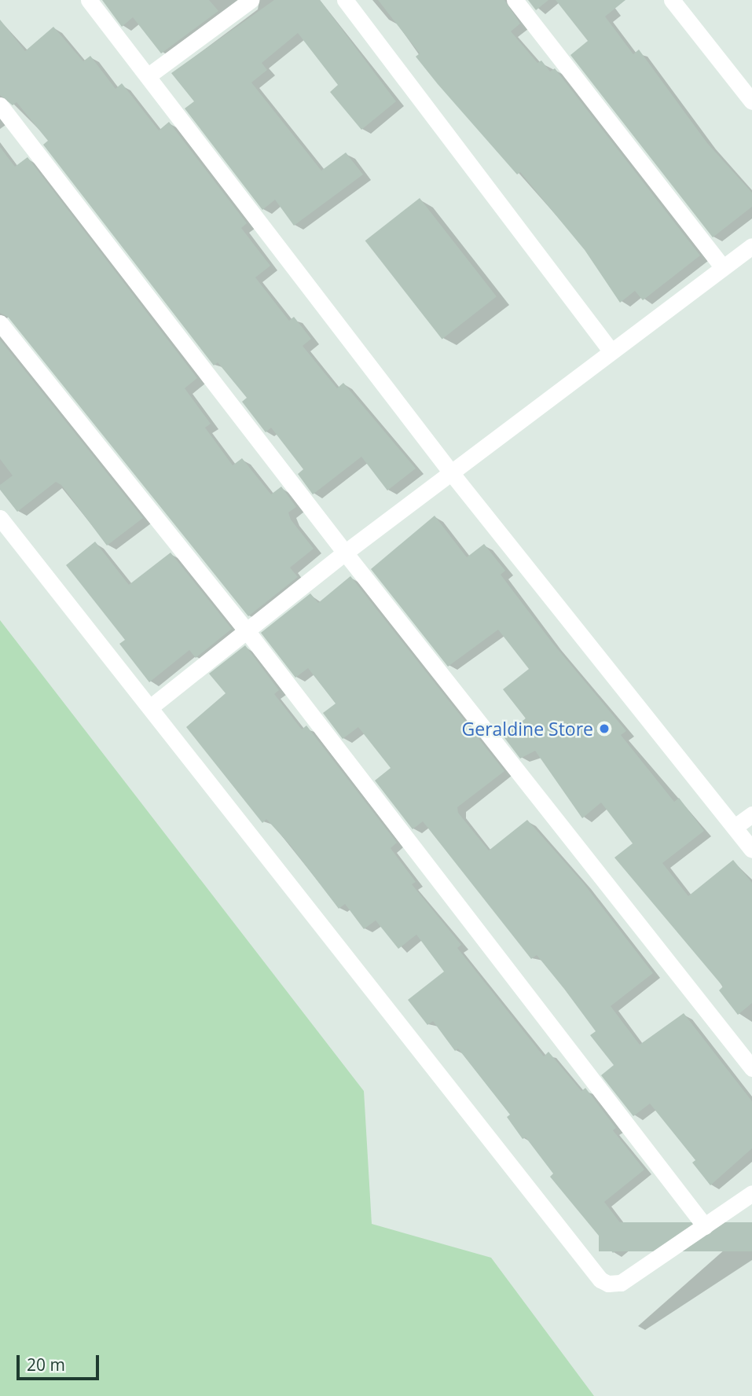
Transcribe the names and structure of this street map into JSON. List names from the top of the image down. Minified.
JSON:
{"places":["Geraldine Store"],"scale_bar":"20 m"}
